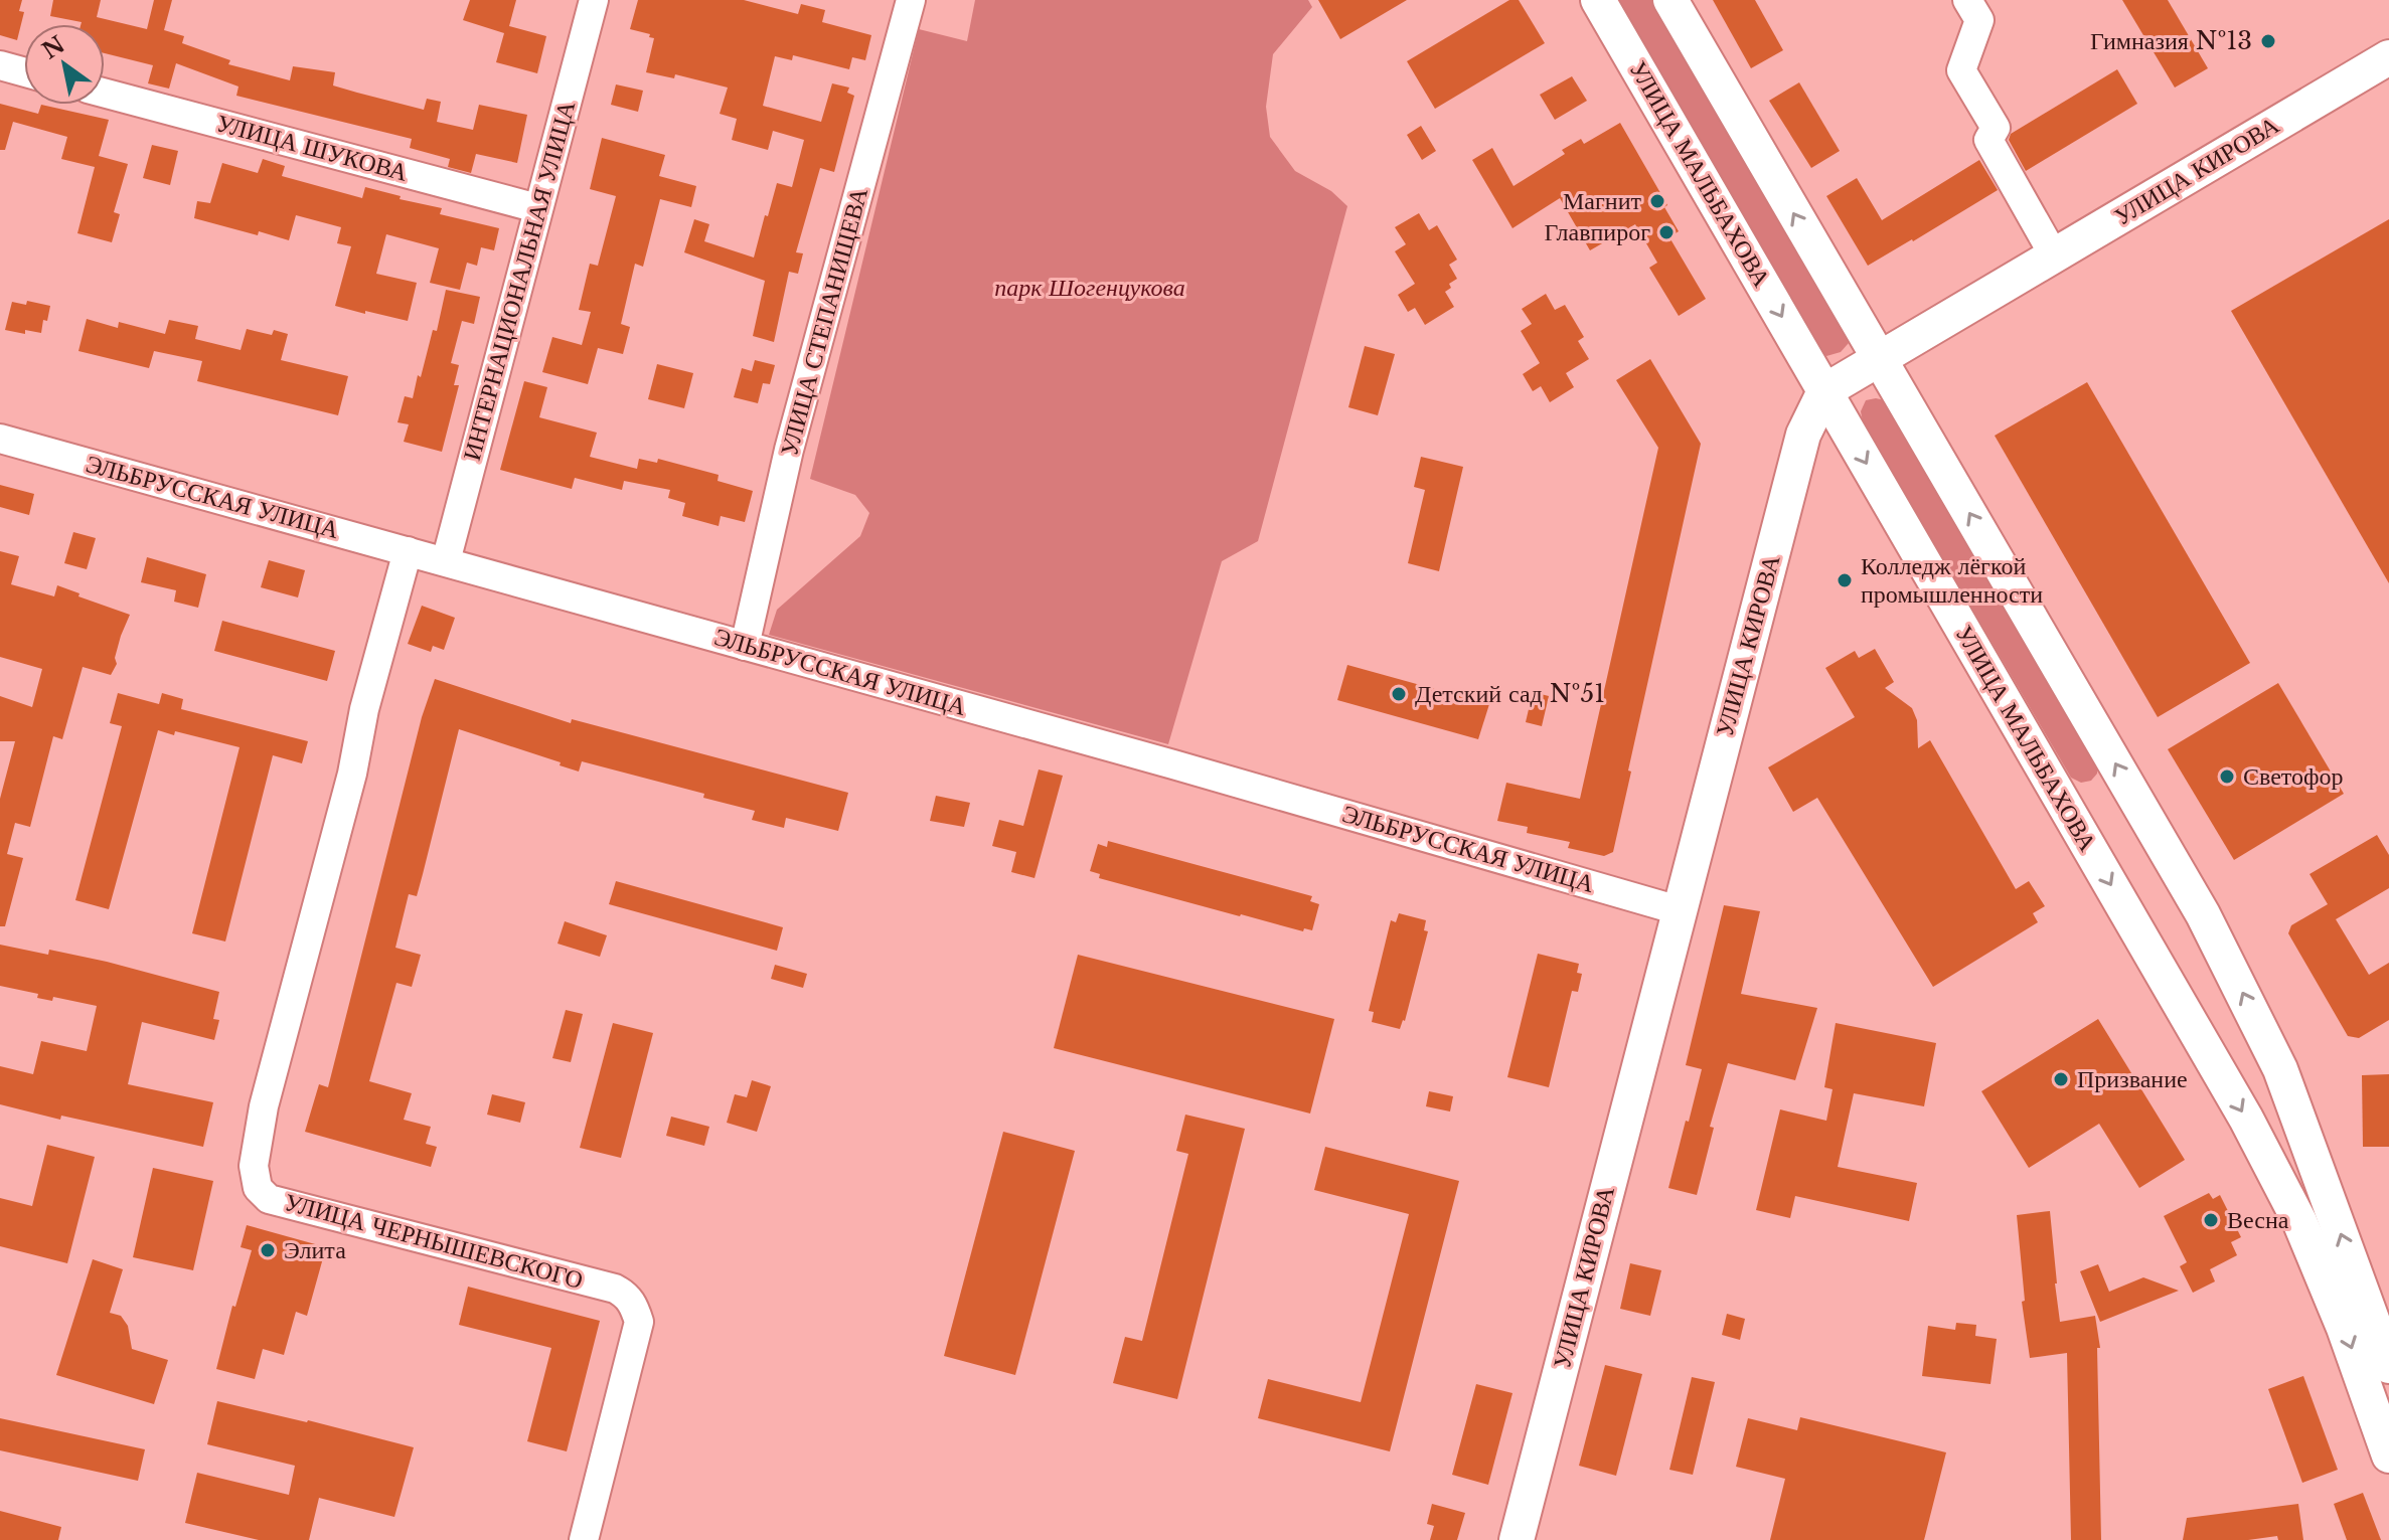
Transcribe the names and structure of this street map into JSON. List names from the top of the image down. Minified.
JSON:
{"streets":{"main road":["УЛИЦА КИРОВА","УЛИЦА МАЛЬБАХОВА"],"street":["УЛИЦА ШУКОВА","ИНТЕРНАЦИОНАЛЬНАЯ УЛИЦА","УЛИЦА СТЕПАНИЩЕВА","ЭЛЬБРУССКАЯ УЛИЦА","УЛИЦА ЧЕРНЫШЕВСКОГО"]},"crossings":[["УЛИЦА ШУКОВА","ИНТЕРНАЦИОНАЛЬНАЯ УЛИЦА"],["УЛИЦА КИРОВА","УЛИЦА МАЛЬБАХОВА"],["УЛИЦА КИРОВА","ЭЛЬБРУССКАЯ УЛИЦА"],["ИНТЕРНАЦИОНАЛЬНАЯ УЛИЦА","ЭЛЬБРУССКАЯ УЛИЦА"],["УЛИЦА СТЕПАНИЩЕВА","ЭЛЬБРУССКАЯ УЛИЦА"],["ЭЛЬБРУССКАЯ УЛИЦА","УЛИЦА ЧЕРНЫШЕВСКОГО"]],"parks":["парк Шогенцукова"],"places":["Гимназия №13","Магнит","Главпирог","Колледж лёгкой промышленности","Детский сад №51","Светофор","Призвание","Весна","Элита"],"north":"top left"}
